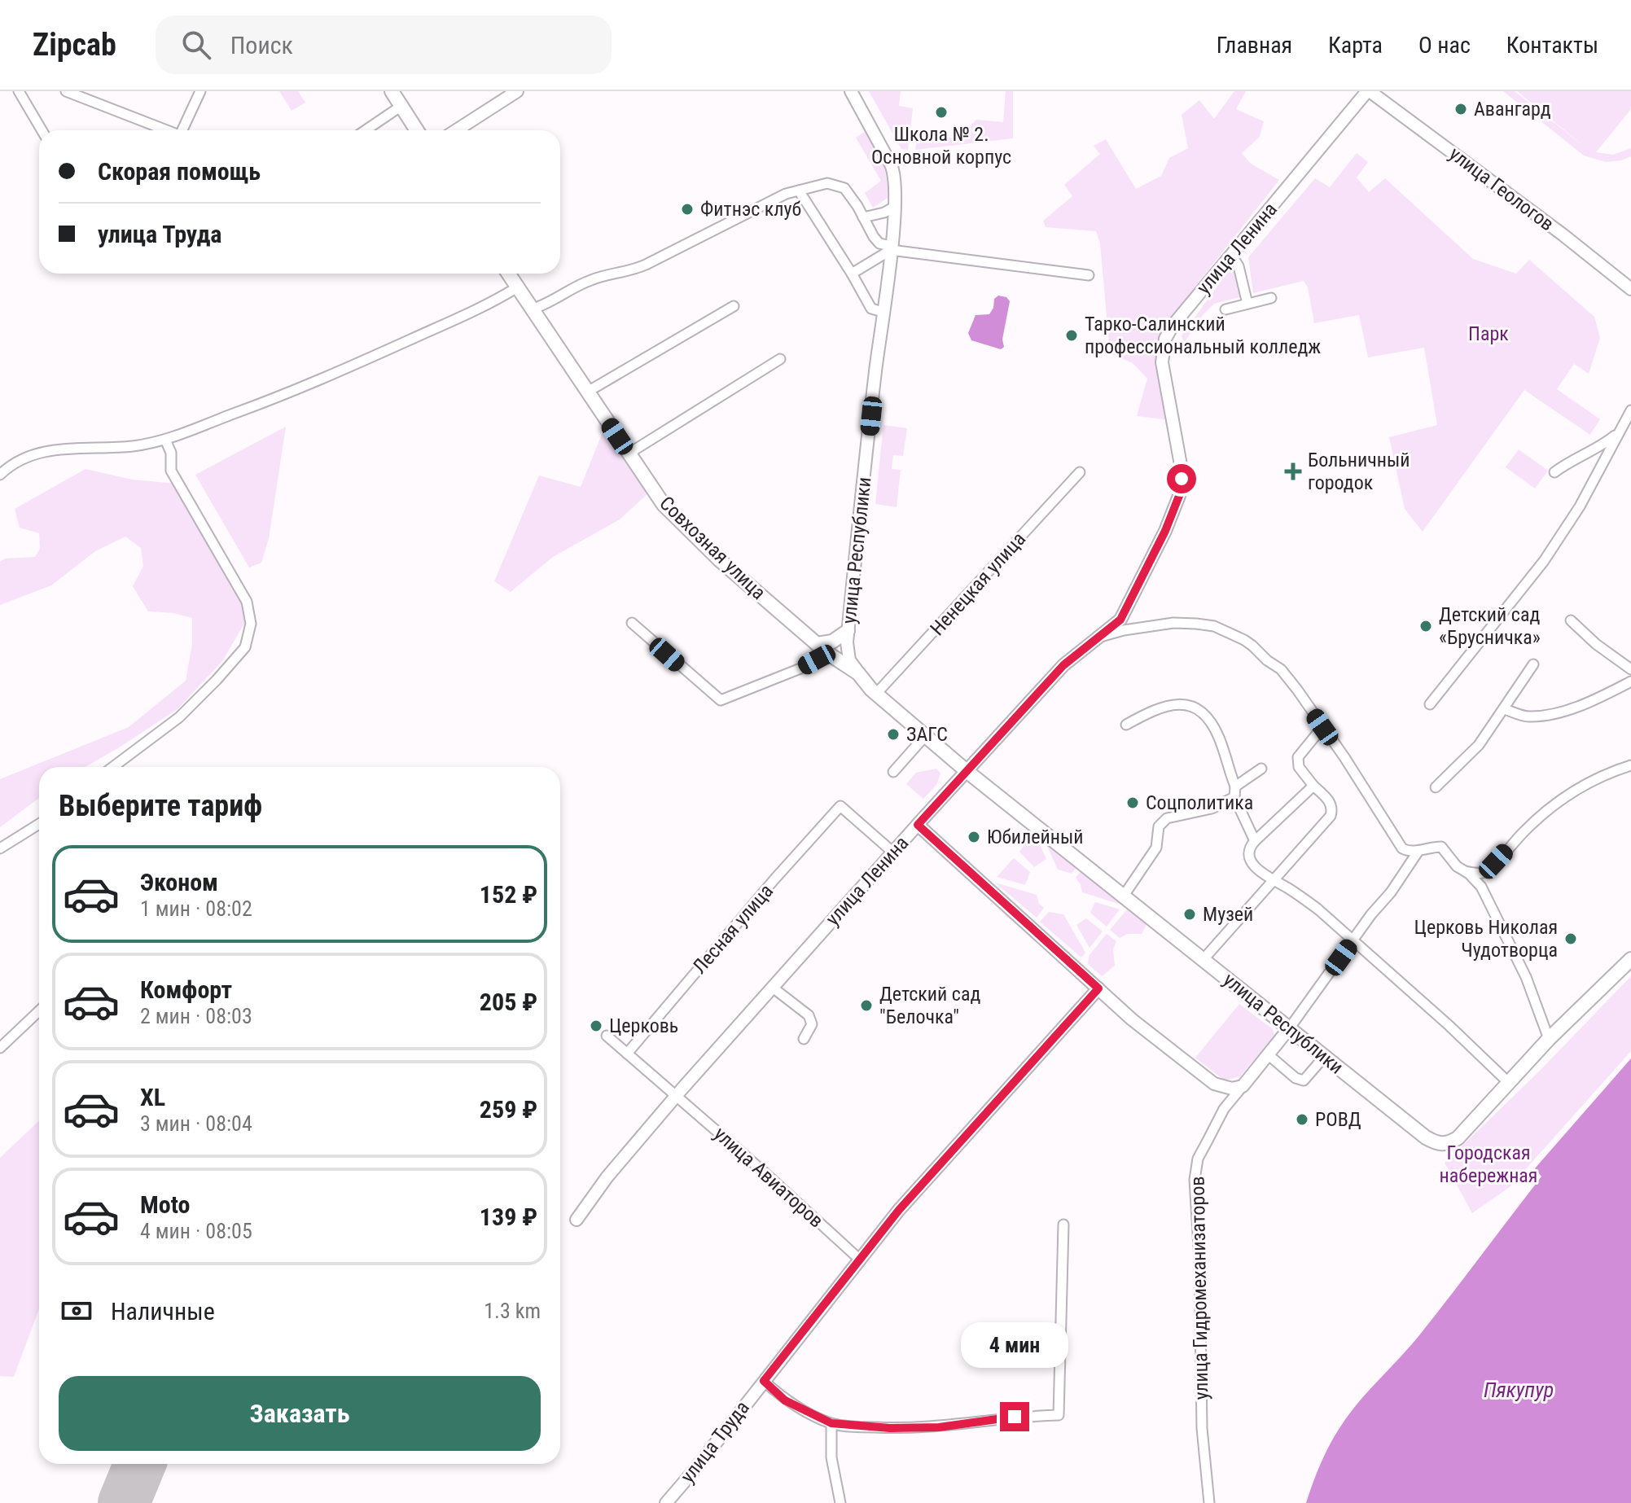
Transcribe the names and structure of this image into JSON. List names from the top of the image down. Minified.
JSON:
{"streets":{"main road":["Совхозная улица","улица Республики"],"street":["улица Геологов","улица Ленина","Ненецкая улица","Лесная улица","улица Авиаторов","улица Гидромеханизаторов","улица Труда"]},"crossings":[["улица Геологов","улица Ленина"],["улица Ленина","улица Республики"],["улица Ленина","Лесная улица"],["улица Ленина","улица Авиаторов"],["Совхозная улица","улица Республики"],["улица Республики","Ненецкая улица"],["Лесная улица","улица Авиаторов"],["улица Авиаторов","улица Труда"]],"water":["Пякупур"],"parks":["Парк","Городская набережная"],"places":{"other":["Авангард","Школа № 2. Основной корпус","Фитнэс клуб","Тарко-Салинский профессиональный колледж","Детский сад «Брусничка»","ЗАГС","Соцполитика","Юбилейный","Музей","Церковь Николая Чудотворца","Детский сад \"Белочка\"","Церковь","РОВД"],"health":["Больничный городок"]},"page":{"header":"Zipcab","search":"Поиск","nav":["Главная","Карта","О нас","Контакты"],"banner":["Скорая помощь","улица Труда"],"heading":"Выберите тариф","list":[{"name":"Эконом","note":"1 мин · 08:02","value":"152 ₽"},{"name":"Комфорт","note":"2 мин · 08:03","value":"205 ₽"},{"name":"XL","note":"3 мин · 08:04","value":"259 ₽"},{"name":"Moto","note":"4 мин · 08:05","value":"139 ₽"}],"pay":["Наличные","1.3 km"],"bubble":"4 мин","buttons":"Заказать"}}
